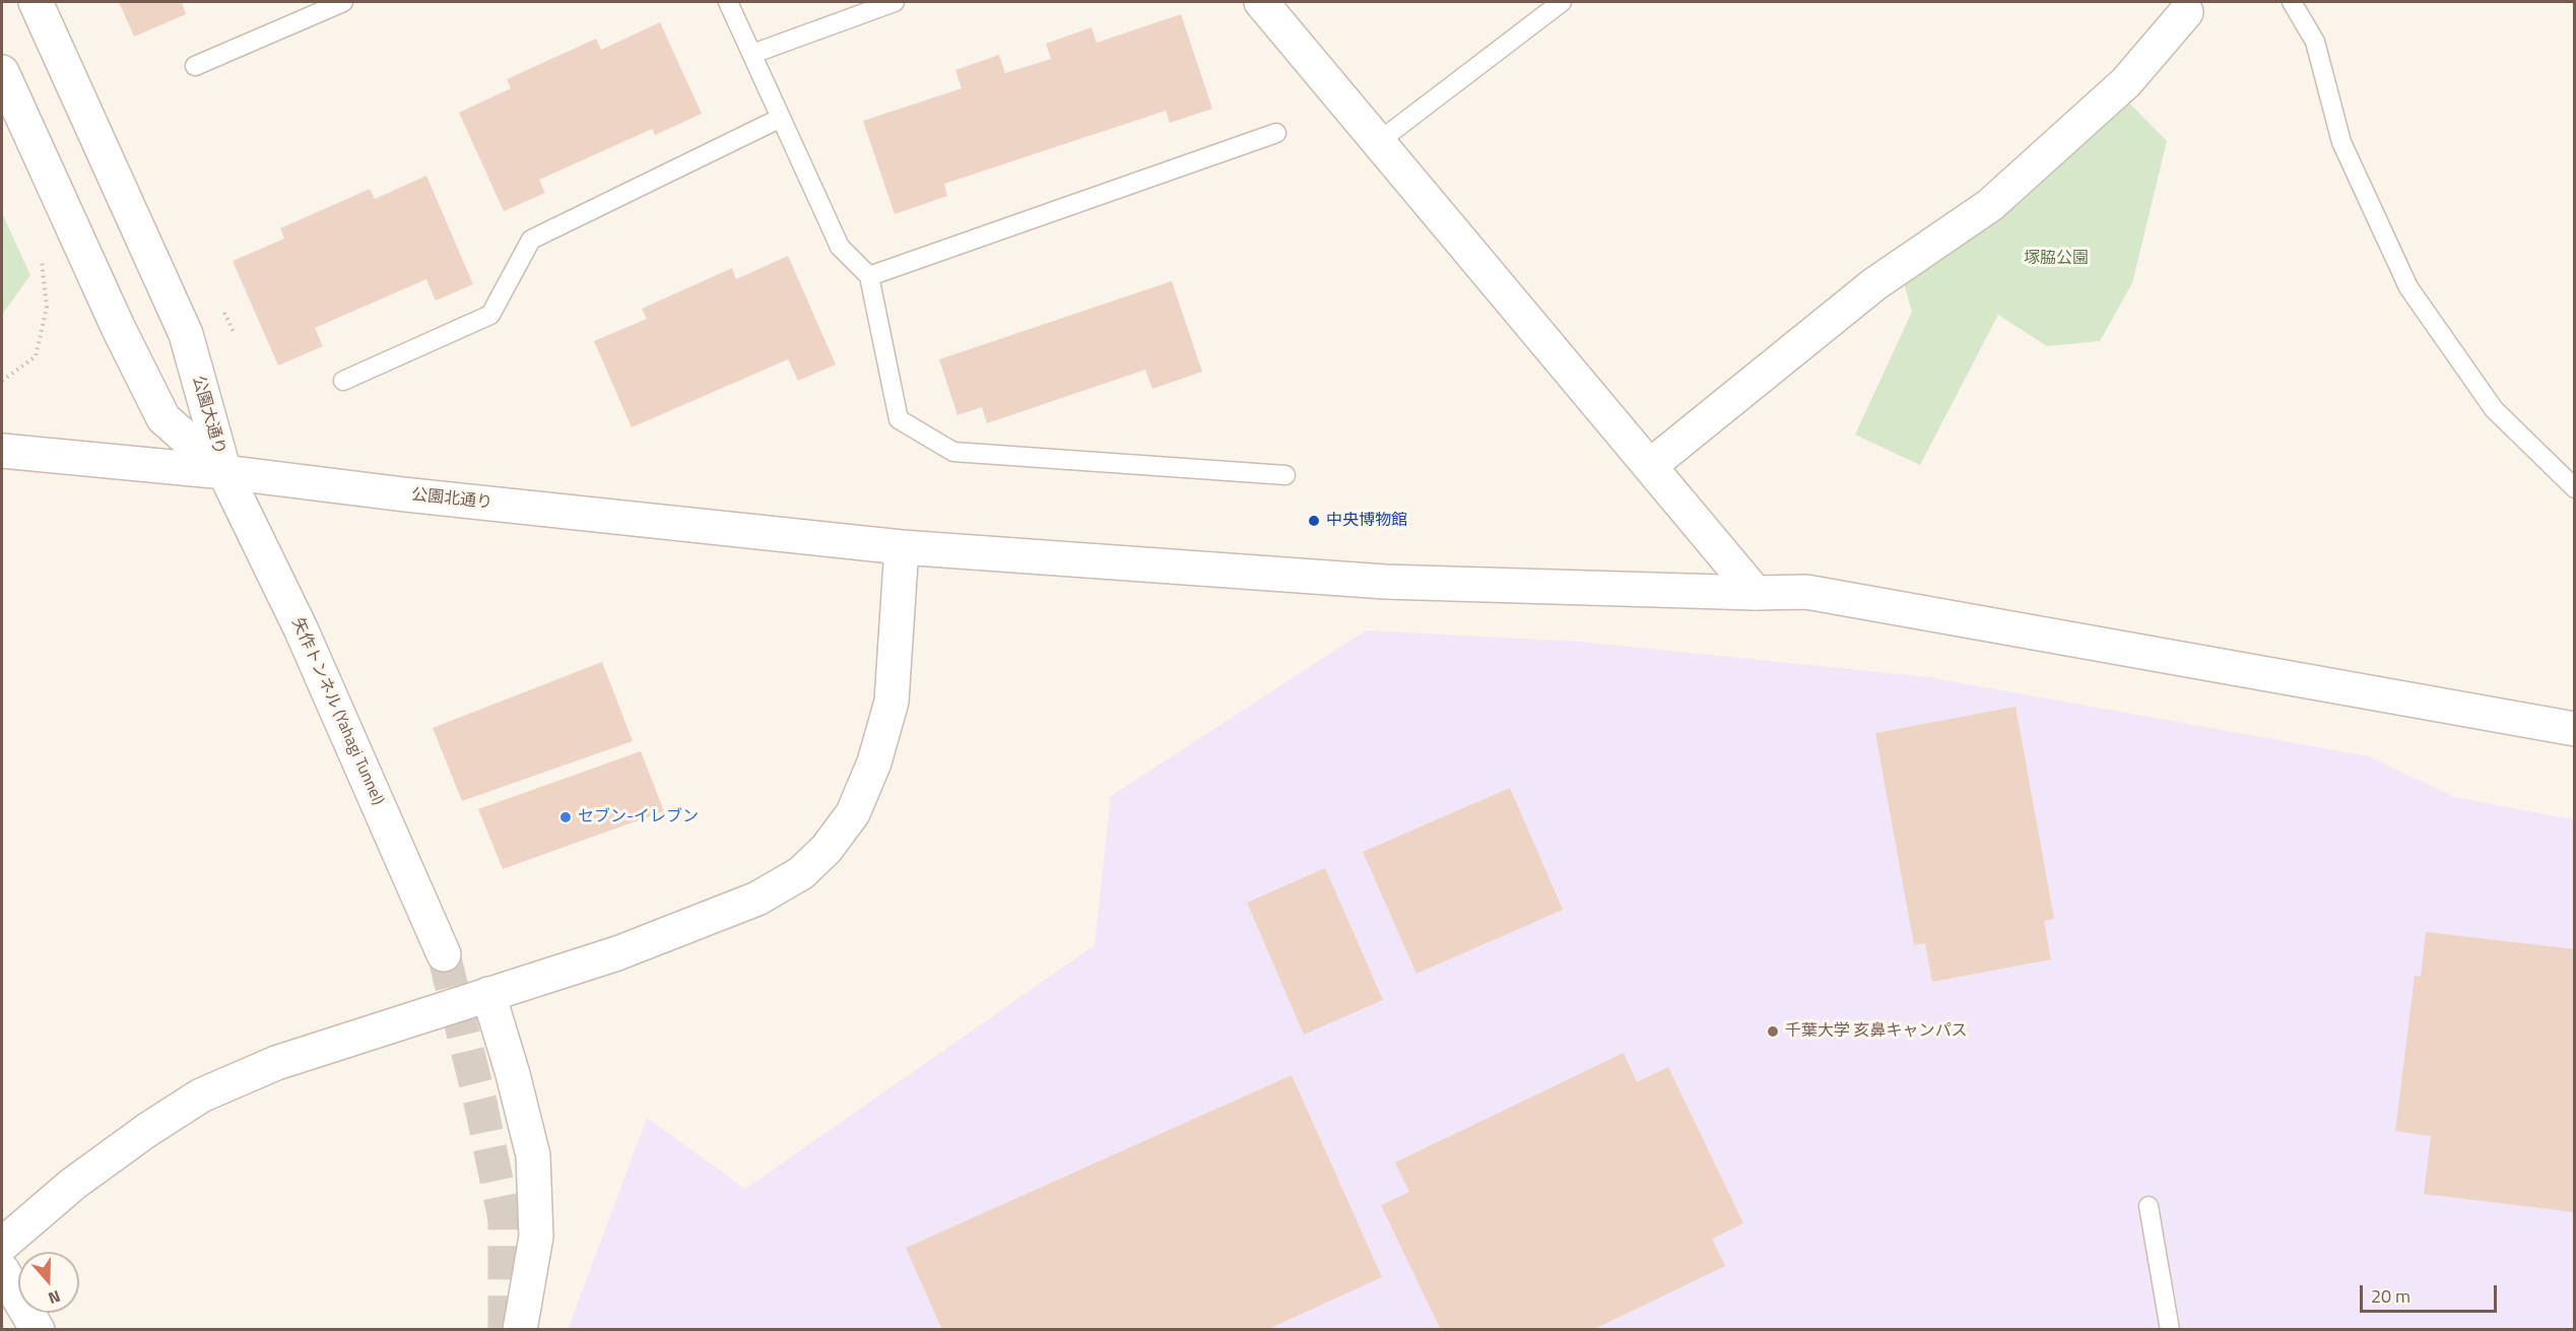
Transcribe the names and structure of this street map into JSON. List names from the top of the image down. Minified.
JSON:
{"streets":{"street":["公園大通り","公園北通り","矢作トンネル (Yahagi Tunnel)"]},"crossings":[["公園大通り","公園北通り"],["公園大通り","矢作トンネル (Yahagi Tunnel)"],["公園北通り","矢作トンネル (Yahagi Tunnel)"]],"parks":["塚脇公園"],"places":["中央博物館","セブン-イレブン","千葉大学 亥鼻キャンパス"],"scale_bar":"20 m","north":"bottom"}
